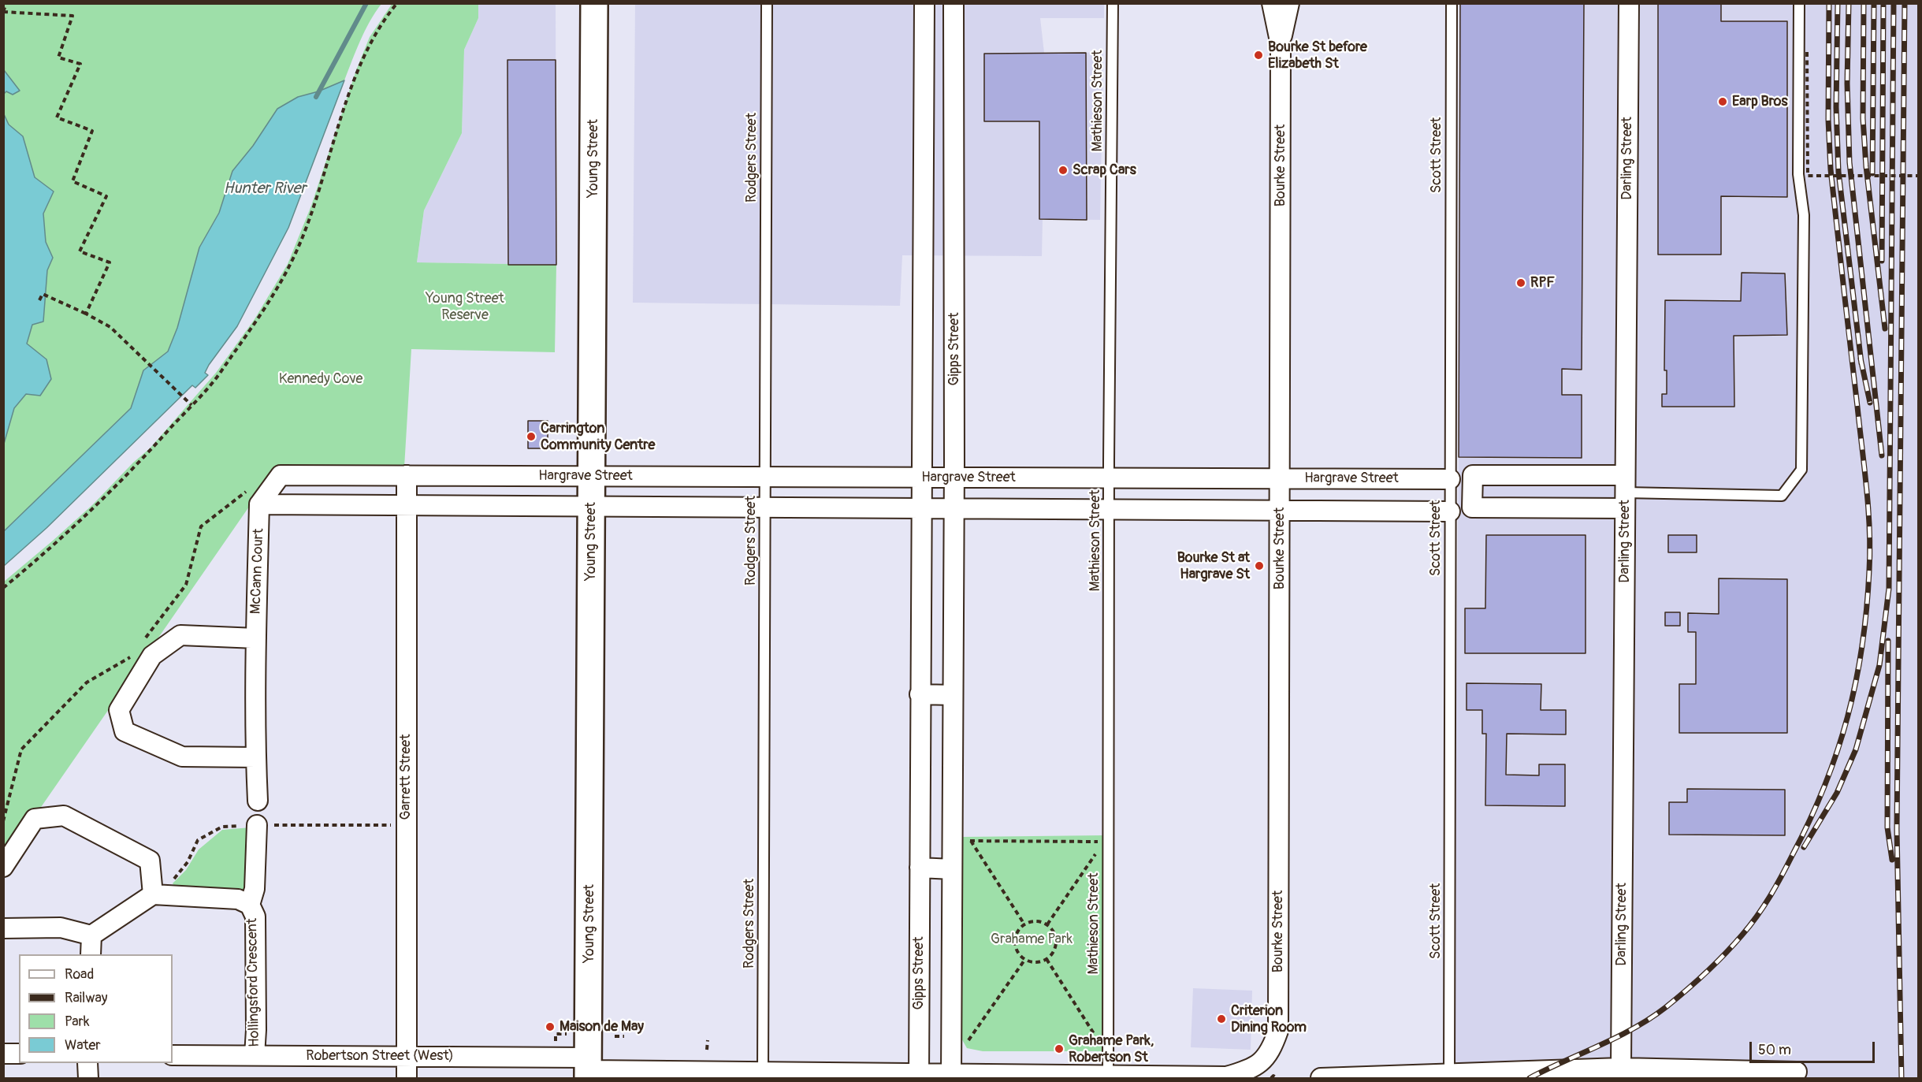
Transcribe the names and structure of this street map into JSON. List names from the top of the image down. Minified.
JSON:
{"streets":{"main road":["Young Street"],"street":["Darling Street","Bourke Street","Gipps Street","Hargrave Street","McCann Court","Garrett Street","Hollingsford Crescent","Robertson Street (West)"],"lane":["Mathieson Street","Scott Street","Rodgers Street"]},"crossings":[["Mathieson Street","Hargrave Street"],["Mathieson Street","Robertson Street (West)"],["Scott Street","Hargrave Street"],["Rodgers Street","Hargrave Street"],["Rodgers Street","Robertson Street (West)"],["Young Street","Hargrave Street"],["Young Street","Robertson Street (West)"],["Bourke Street","Hargrave Street"],["Bourke Street","Robertson Street (West)"],["Gipps Street","Hargrave Street"],["Gipps Street","Robertson Street (West)"],["Hargrave Street","McCann Court"],["Hargrave Street","Garrett Street"],["Garrett Street","Robertson Street (West)"],["Hollingsford Crescent","Robertson Street (West)"]],"water":["Hunter River"],"parks":["Young Street Reserve","Kennedy Cove","Grahame Park"],"places":["Bourke St before Elizabeth St","Earp Bros","Scrap Cars","RPF","Carrington Community Centre","Bourke St at Hargrave St","Criterion Dining Room","Maison de May","Grahame Park, Robertson St"],"legend":["Road","Railway","Park","Water"],"scale_bar":"50 m"}
